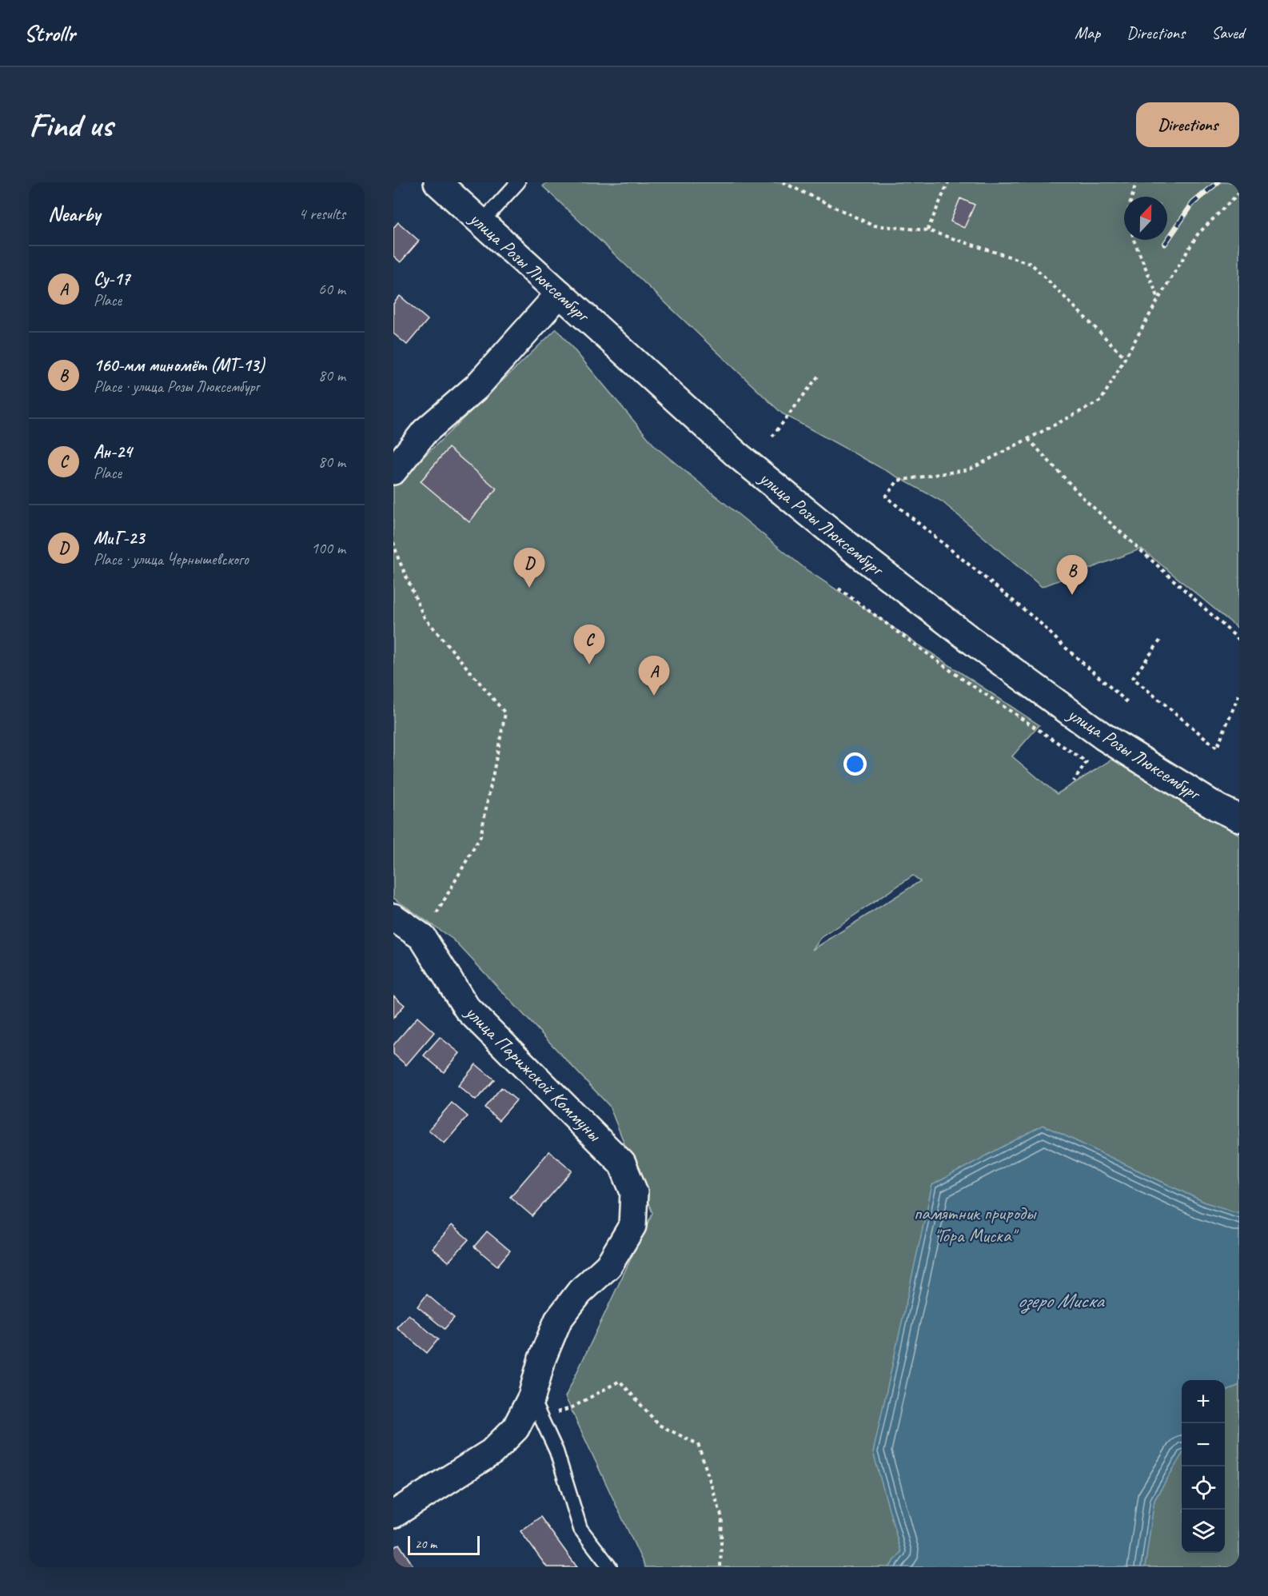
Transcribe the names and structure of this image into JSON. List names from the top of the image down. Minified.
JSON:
{"streets":{"street":["улица Розы Люксембург","улица Парижской Коммуны"]},"water":["озеро Миска"],"parks":["памятник природы \"Гора Миска\""],"scale_bar":"20 m","north":"top","page":{"header":"Strollr","nav":["Map","Directions","Saved"],"buttons":"Directions","title":"Find us","heading":["Nearby","4 results"],"list":[{"mark":"A","name":"Су-17","note":"Place","value":"60 m"},{"mark":"B","name":"160-мм миномёт (MT-13)","note":"Place · улица Розы Люксембург","value":"80 m"},{"mark":"C","name":"Ан-24","note":"Place","value":"80 m"},{"mark":"D","name":"МиГ-23","note":"Place · улица Чернышевского","value":"100 m"}],"pins":["D","B","C","A"],"map_buttons":["+","−"],"scale":"20 m"}}
